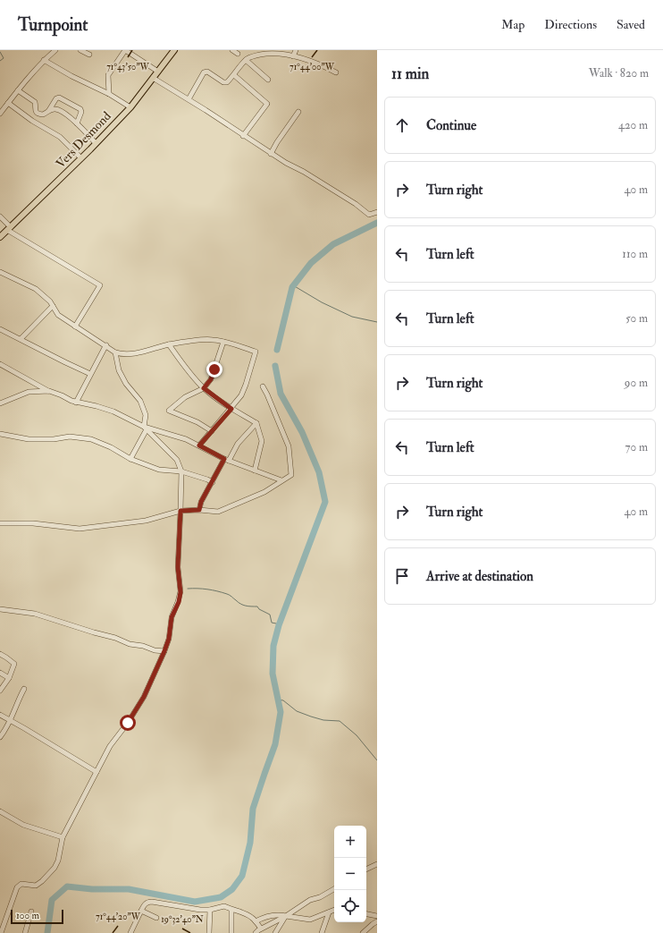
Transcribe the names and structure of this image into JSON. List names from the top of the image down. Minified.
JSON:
{"streets":{"main road":["Vers Desmond"]},"scale_bar":"100 m","page":{"header":"Turnpoint","nav":["Map","Directions","Saved"],"heading":["11 min","Walk · 820 m"],"list":[["Continue","420 m"],["Turn right","40 m"],["Turn left","110 m"],["Turn left","50 m"],["Turn right","90 m"],["Turn left","70 m"],["Turn right","40 m"],"Arrive at destination"],"map_buttons":["+","−"],"scale":"100 m"},"coordinates":["71°43'50\"W","71°44'00\"W","71°44'20\"W","19°32'40\"N"]}
